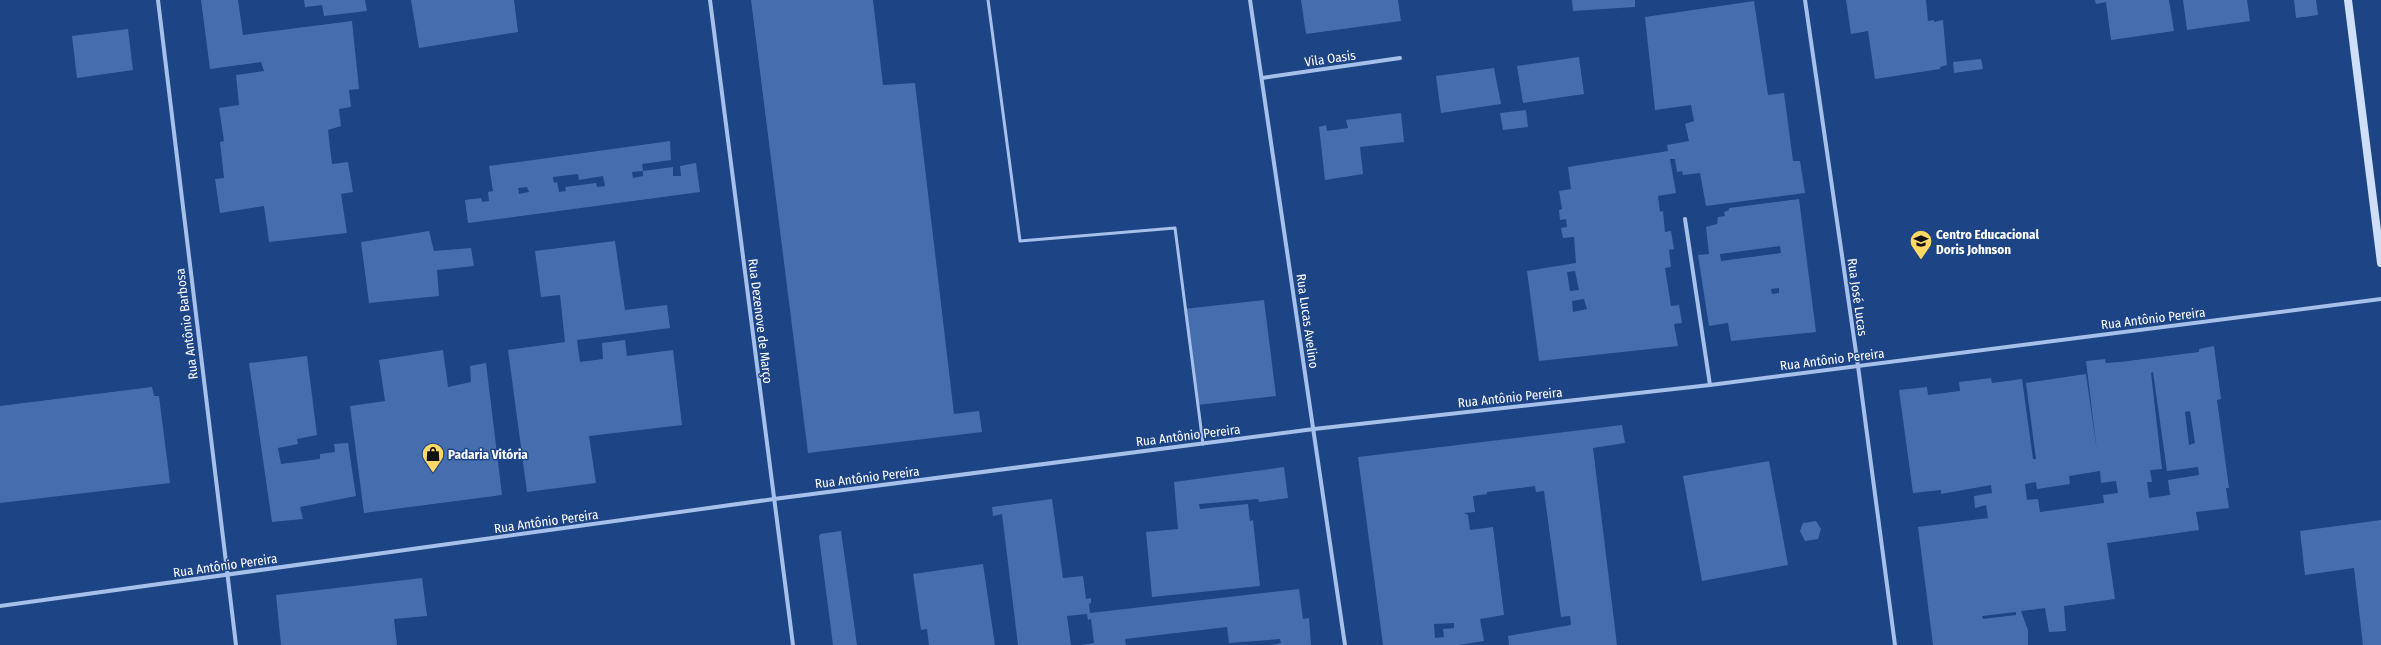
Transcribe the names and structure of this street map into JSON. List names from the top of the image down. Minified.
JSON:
{"streets":{"street":["Vila Oasis","Rua José Lucas","Rua Antônio Pereira","Rua Dezenove de Março","Rua Lucas Avelino","Rua Antônio Barbosa"]},"crossings":[["Vila Oasis","Rua Lucas Avelino"],["Rua José Lucas","Rua Antônio Pereira"],["Rua Antônio Pereira","Rua Dezenove de Março"],["Rua Antônio Pereira","Rua Lucas Avelino"],["Rua Antônio Pereira","Rua Antônio Barbosa"]],"places":{"school or university":["Centro Educacional Doris Johnson"],"shop":["Padaria Vitória"]}}
